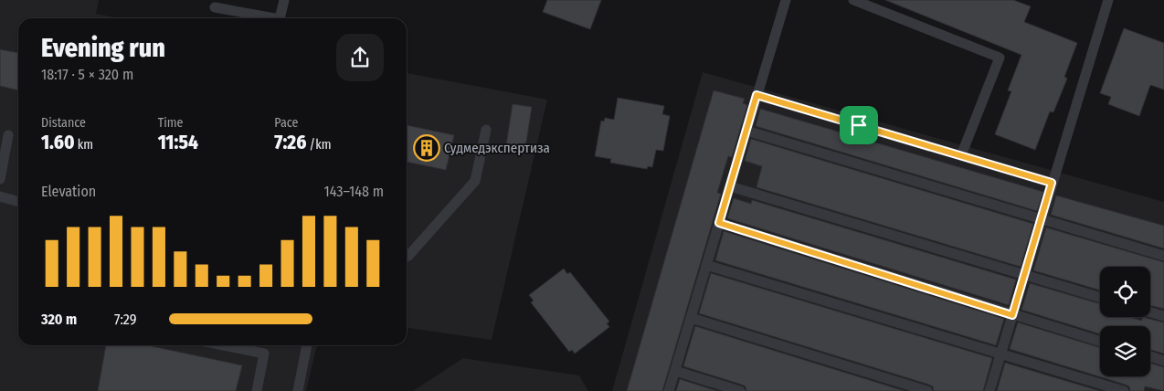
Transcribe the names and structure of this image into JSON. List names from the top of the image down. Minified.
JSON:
{"places":{"building":["Судмедэкспертиза"]},"page":{"heading":["Evening run","18:17 · 5 × 320 m"],"stats":[["Distance","1.60 km"],["Time","11:54"],["Pace","7:26 /km"]],"chart":["Elevation","143–148 m"],"list":[{"name":"320 m","note":"7:29"}]}}
